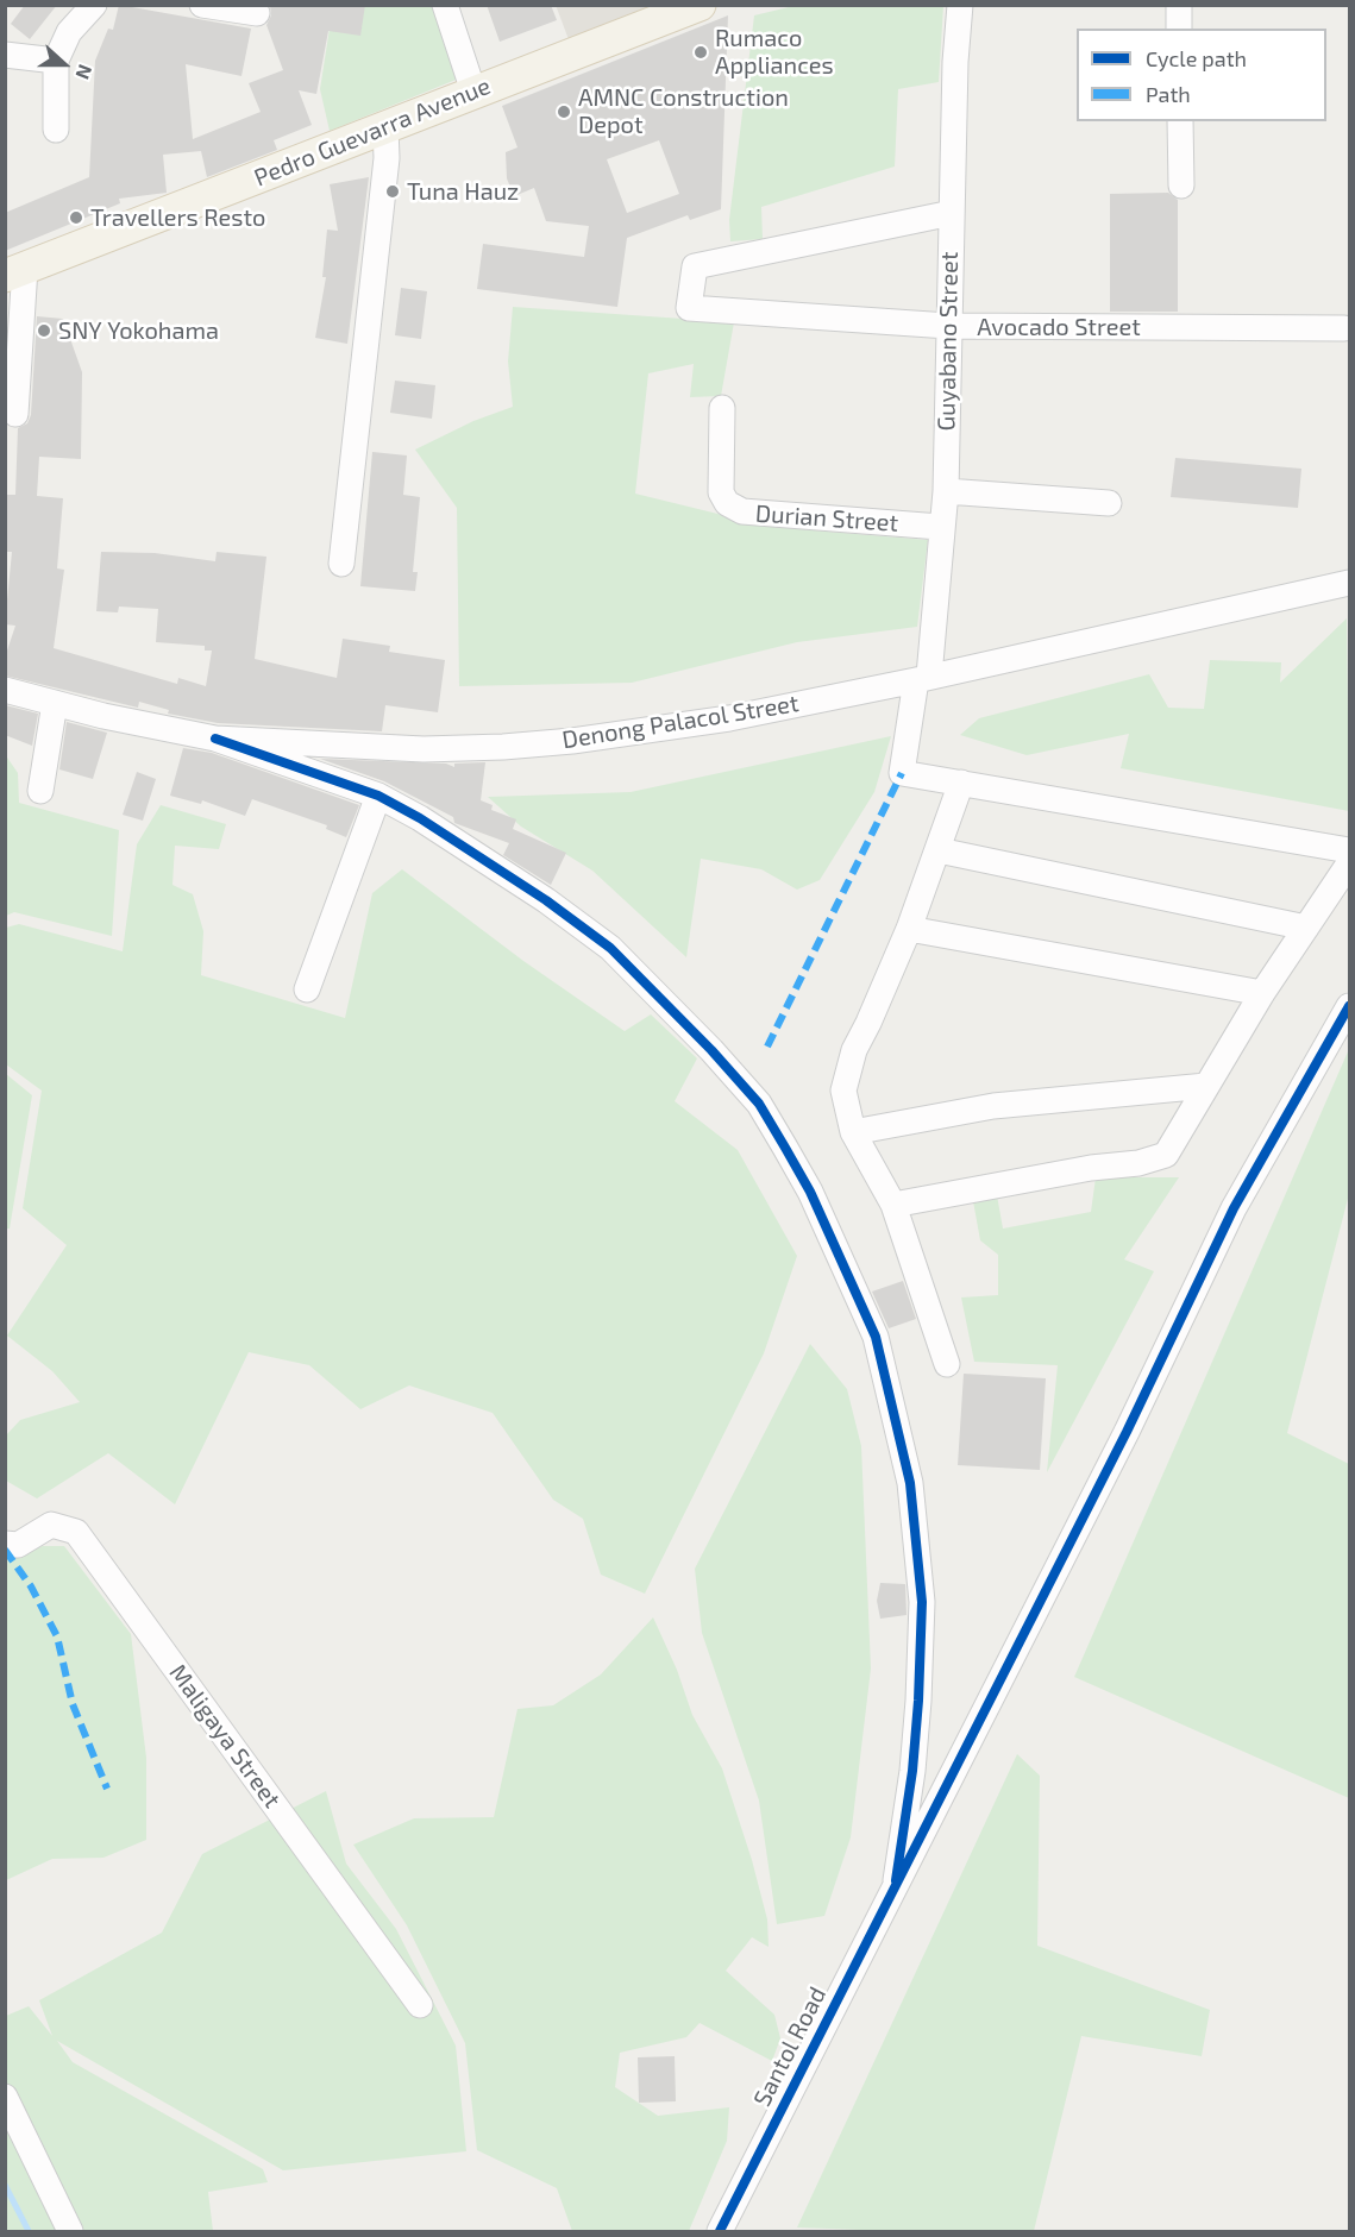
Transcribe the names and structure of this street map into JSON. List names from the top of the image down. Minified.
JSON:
{"streets":{"main road":["Pedro Guevarra Avenue"],"street":["Avocado Street","Guyabano Street","Durian Street","Denong Palacol Street","Maligaya Street","Santol Road"]},"crossings":[["Avocado Street","Guyabano Street"],["Guyabano Street","Durian Street"],["Guyabano Street","Denong Palacol Street"]],"places":["Rumaco Appliances","AMNC Construction Depot","Tuna Hauz","Travellers Resto","SNY Yokohama"],"legend":["Cycle path","Path"],"north":"right"}
